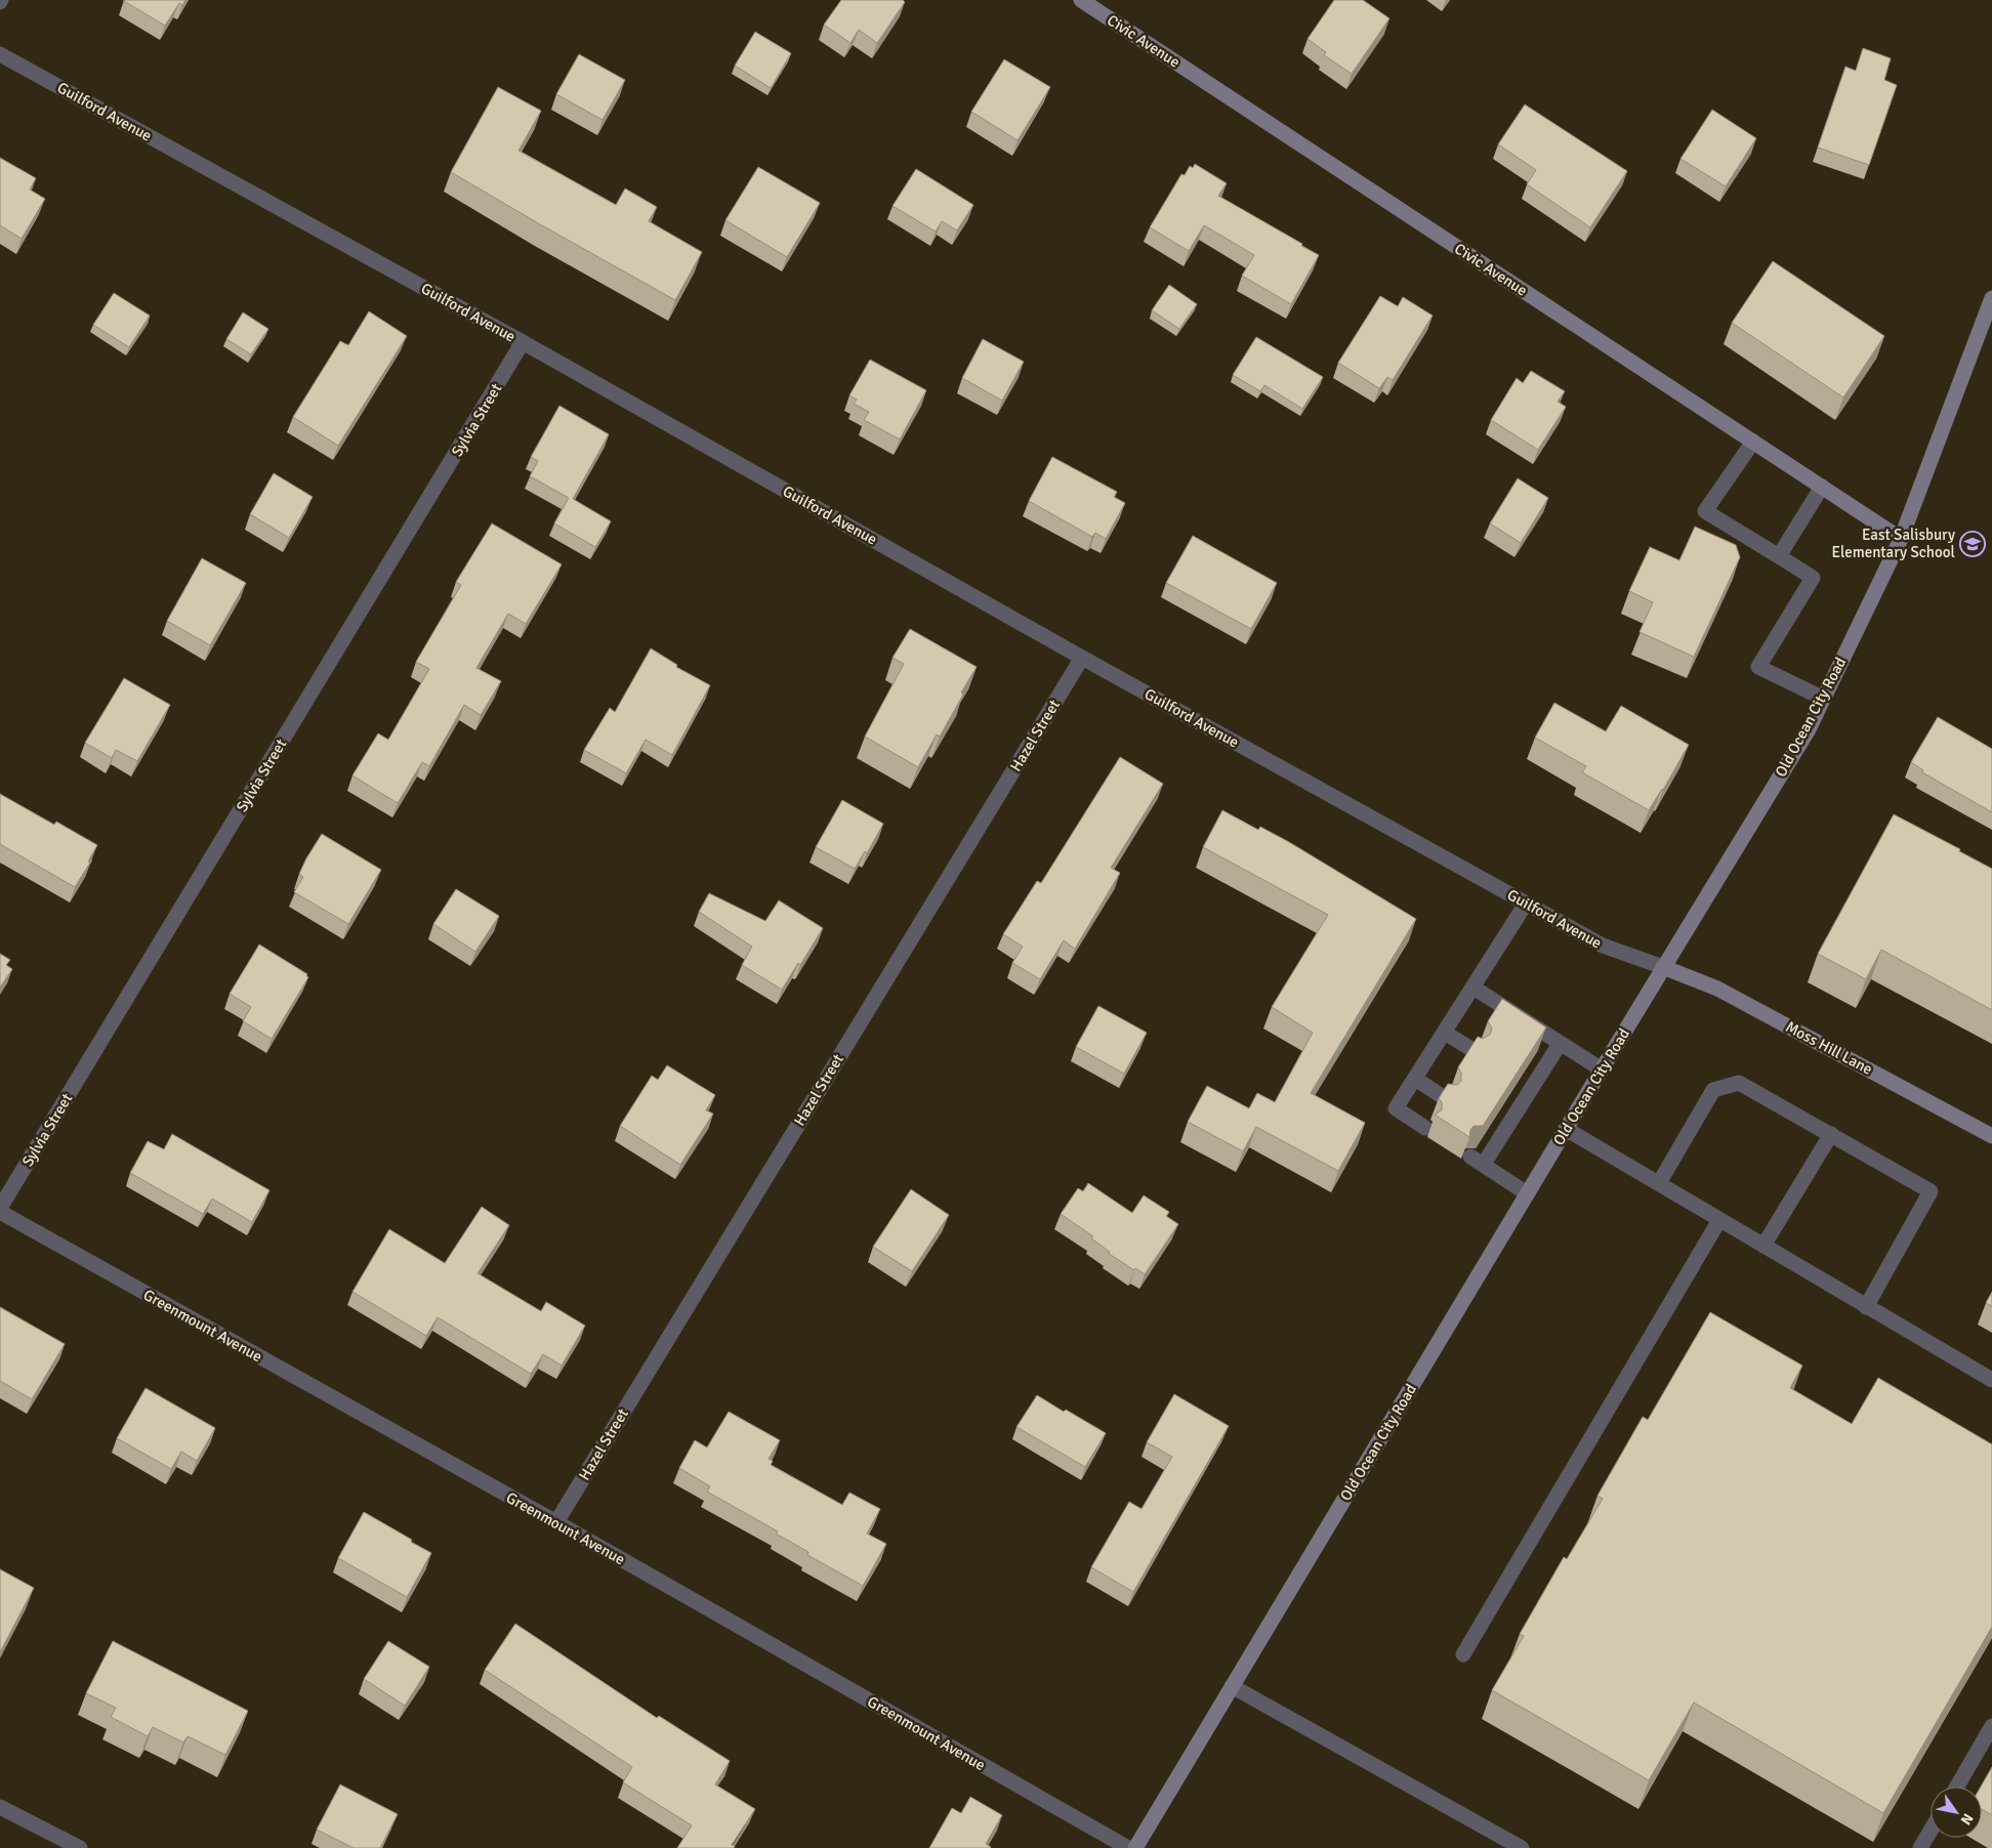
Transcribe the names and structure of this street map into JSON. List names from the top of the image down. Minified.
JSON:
{"streets":{"main road":["Civic Avenue","Old Ocean City Road","Moss Hill Lane"],"street":["Guilford Avenue","Sylvia Street","Hazel Street","Greenmount Avenue"]},"crossings":[["Civic Avenue","Old Ocean City Road"],["Guilford Avenue","Sylvia Street"],["Guilford Avenue","Old Ocean City Road"],["Guilford Avenue","Hazel Street"],["Guilford Avenue","Moss Hill Lane"],["Old Ocean City Road","Moss Hill Lane"],["Hazel Street","Greenmount Avenue"]],"places":{"school or university":["East Salisbury Elementary School"]},"north":"bottom right"}
